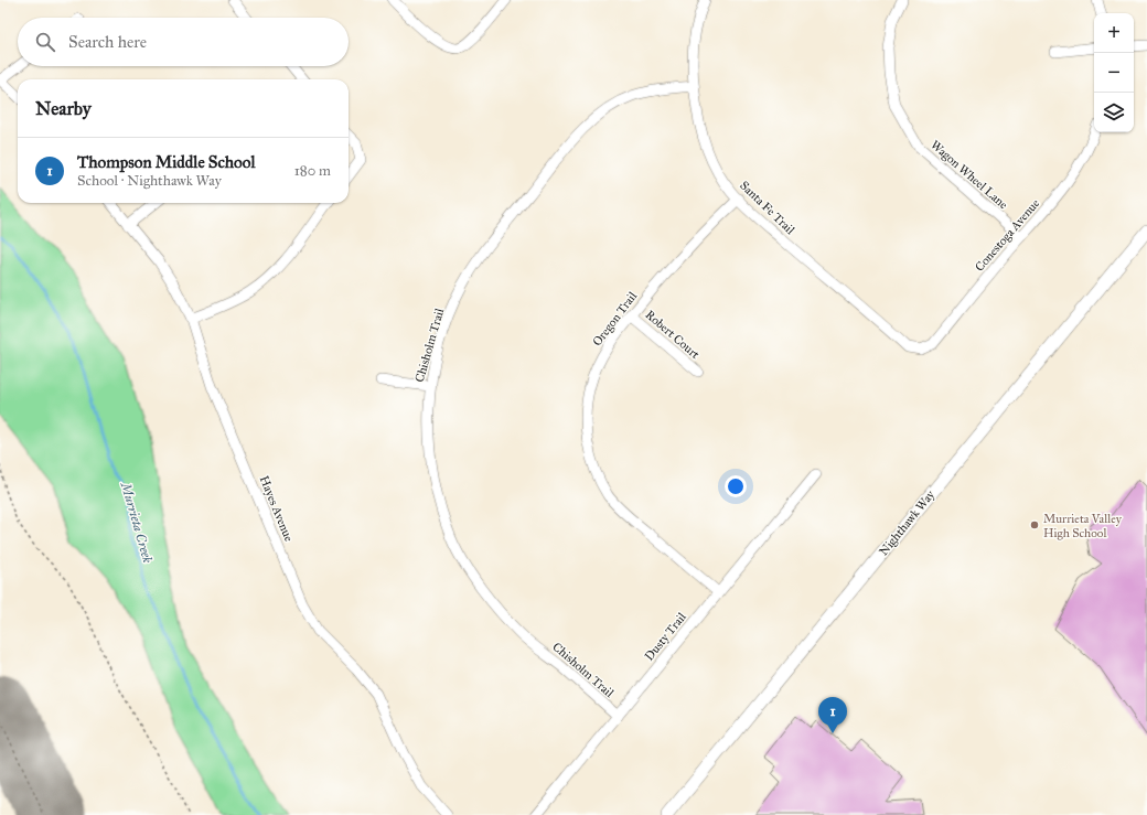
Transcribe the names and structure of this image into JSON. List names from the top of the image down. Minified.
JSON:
{"streets":{"street":["Wagon Wheel Lane","Santa Fe Trail","Conestoga Avenue","Oregon Trail","Robert Court","Chisholm Trail","Hayes Avenue","Nighthawk Way","Dusty Trail"]},"crossings":[["Wagon Wheel Lane","Conestoga Avenue"],["Santa Fe Trail","Conestoga Avenue"],["Santa Fe Trail","Oregon Trail"],["Santa Fe Trail","Chisholm Trail"],["Oregon Trail","Robert Court"],["Oregon Trail","Dusty Trail"],["Chisholm Trail","Dusty Trail"]],"water":["Murrieta Creek"],"places":["Murrieta Valley High School"],"page":{"map_buttons":["+","−"],"search":"Search here","heading":"Nearby","list":[{"mark":"1","name":"Thompson Middle School","note":"School · Nighthawk Way","value":"180 m"}],"pins":"1"}}
